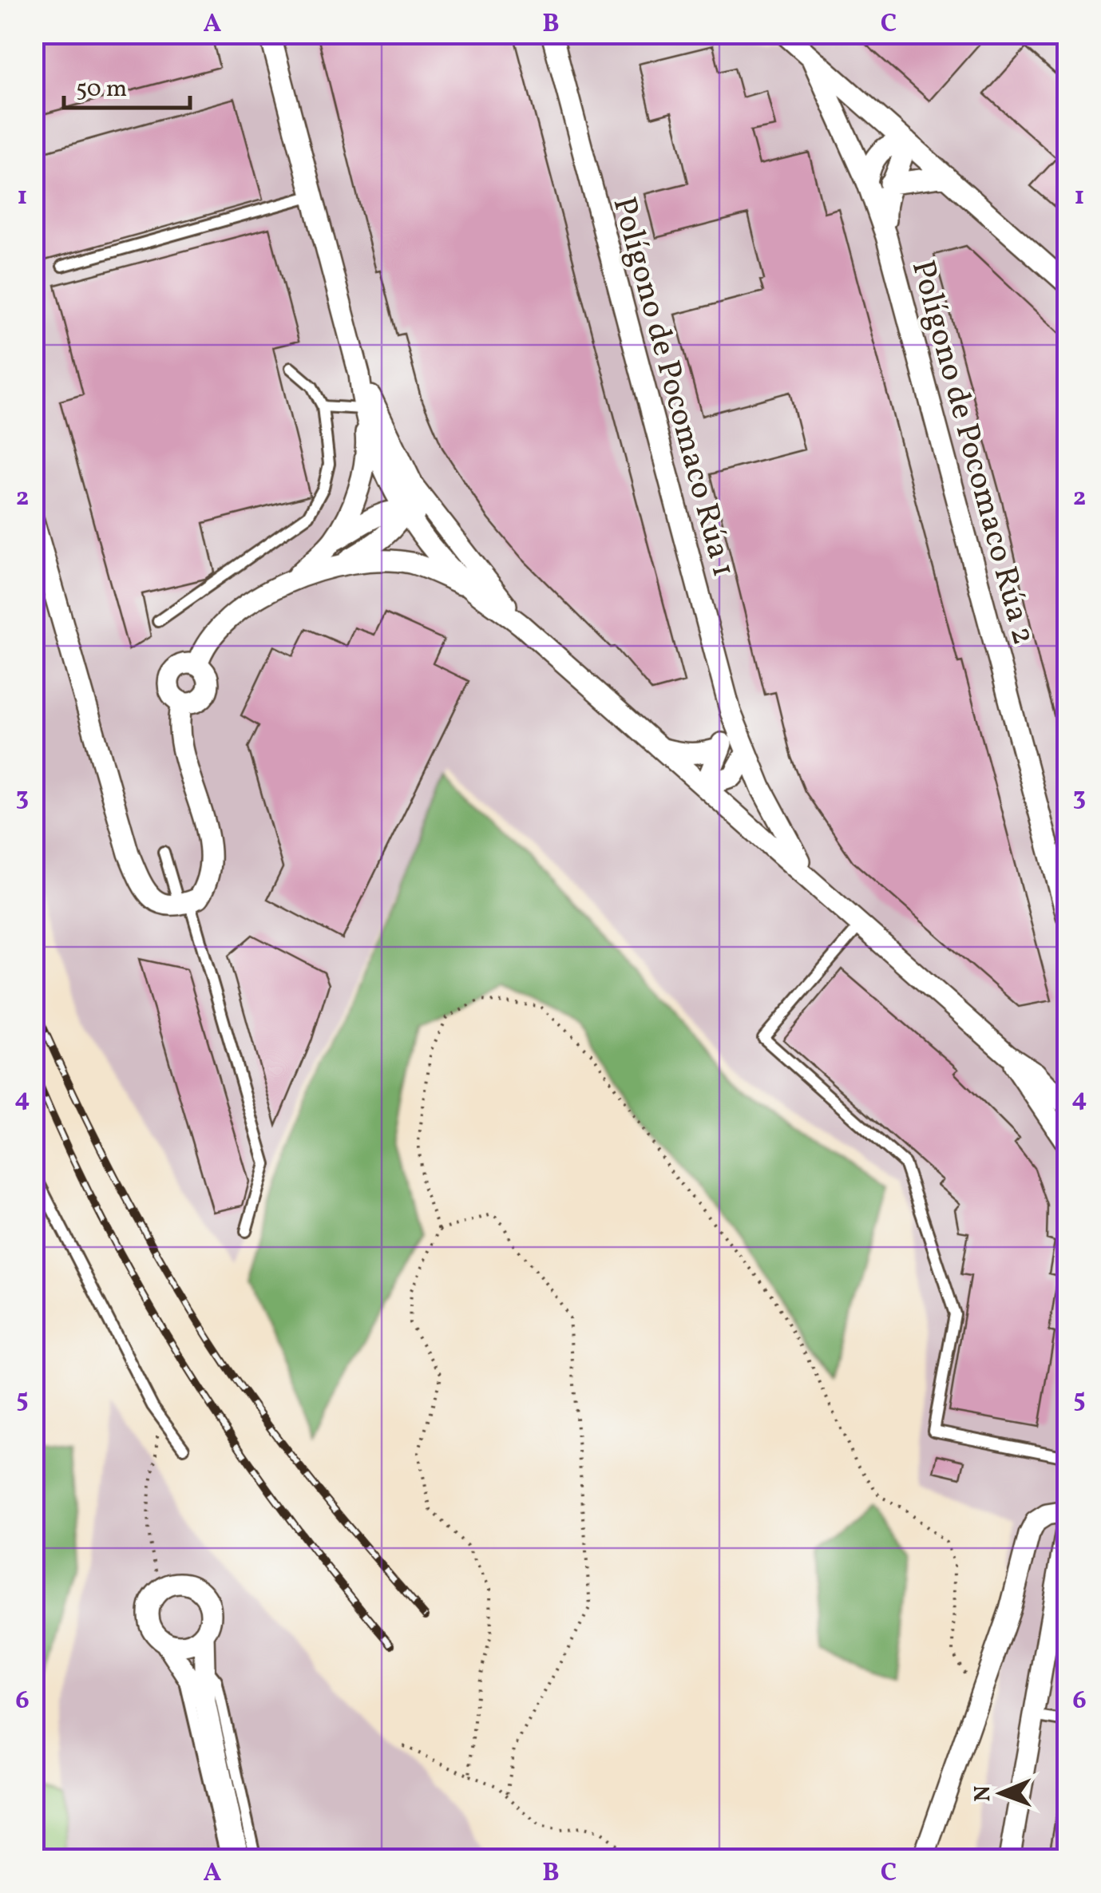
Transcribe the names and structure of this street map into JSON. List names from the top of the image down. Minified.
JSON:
{"streets":{"street":["Polígono de Pocomaco Rúa 1","Polígono de Pocomaco Rúa 2"]},"scale_bar":"50 m","north":"left","grid":{"columns":["A","B","C"],"rows":["1","2","3","4","5","6"]}}
